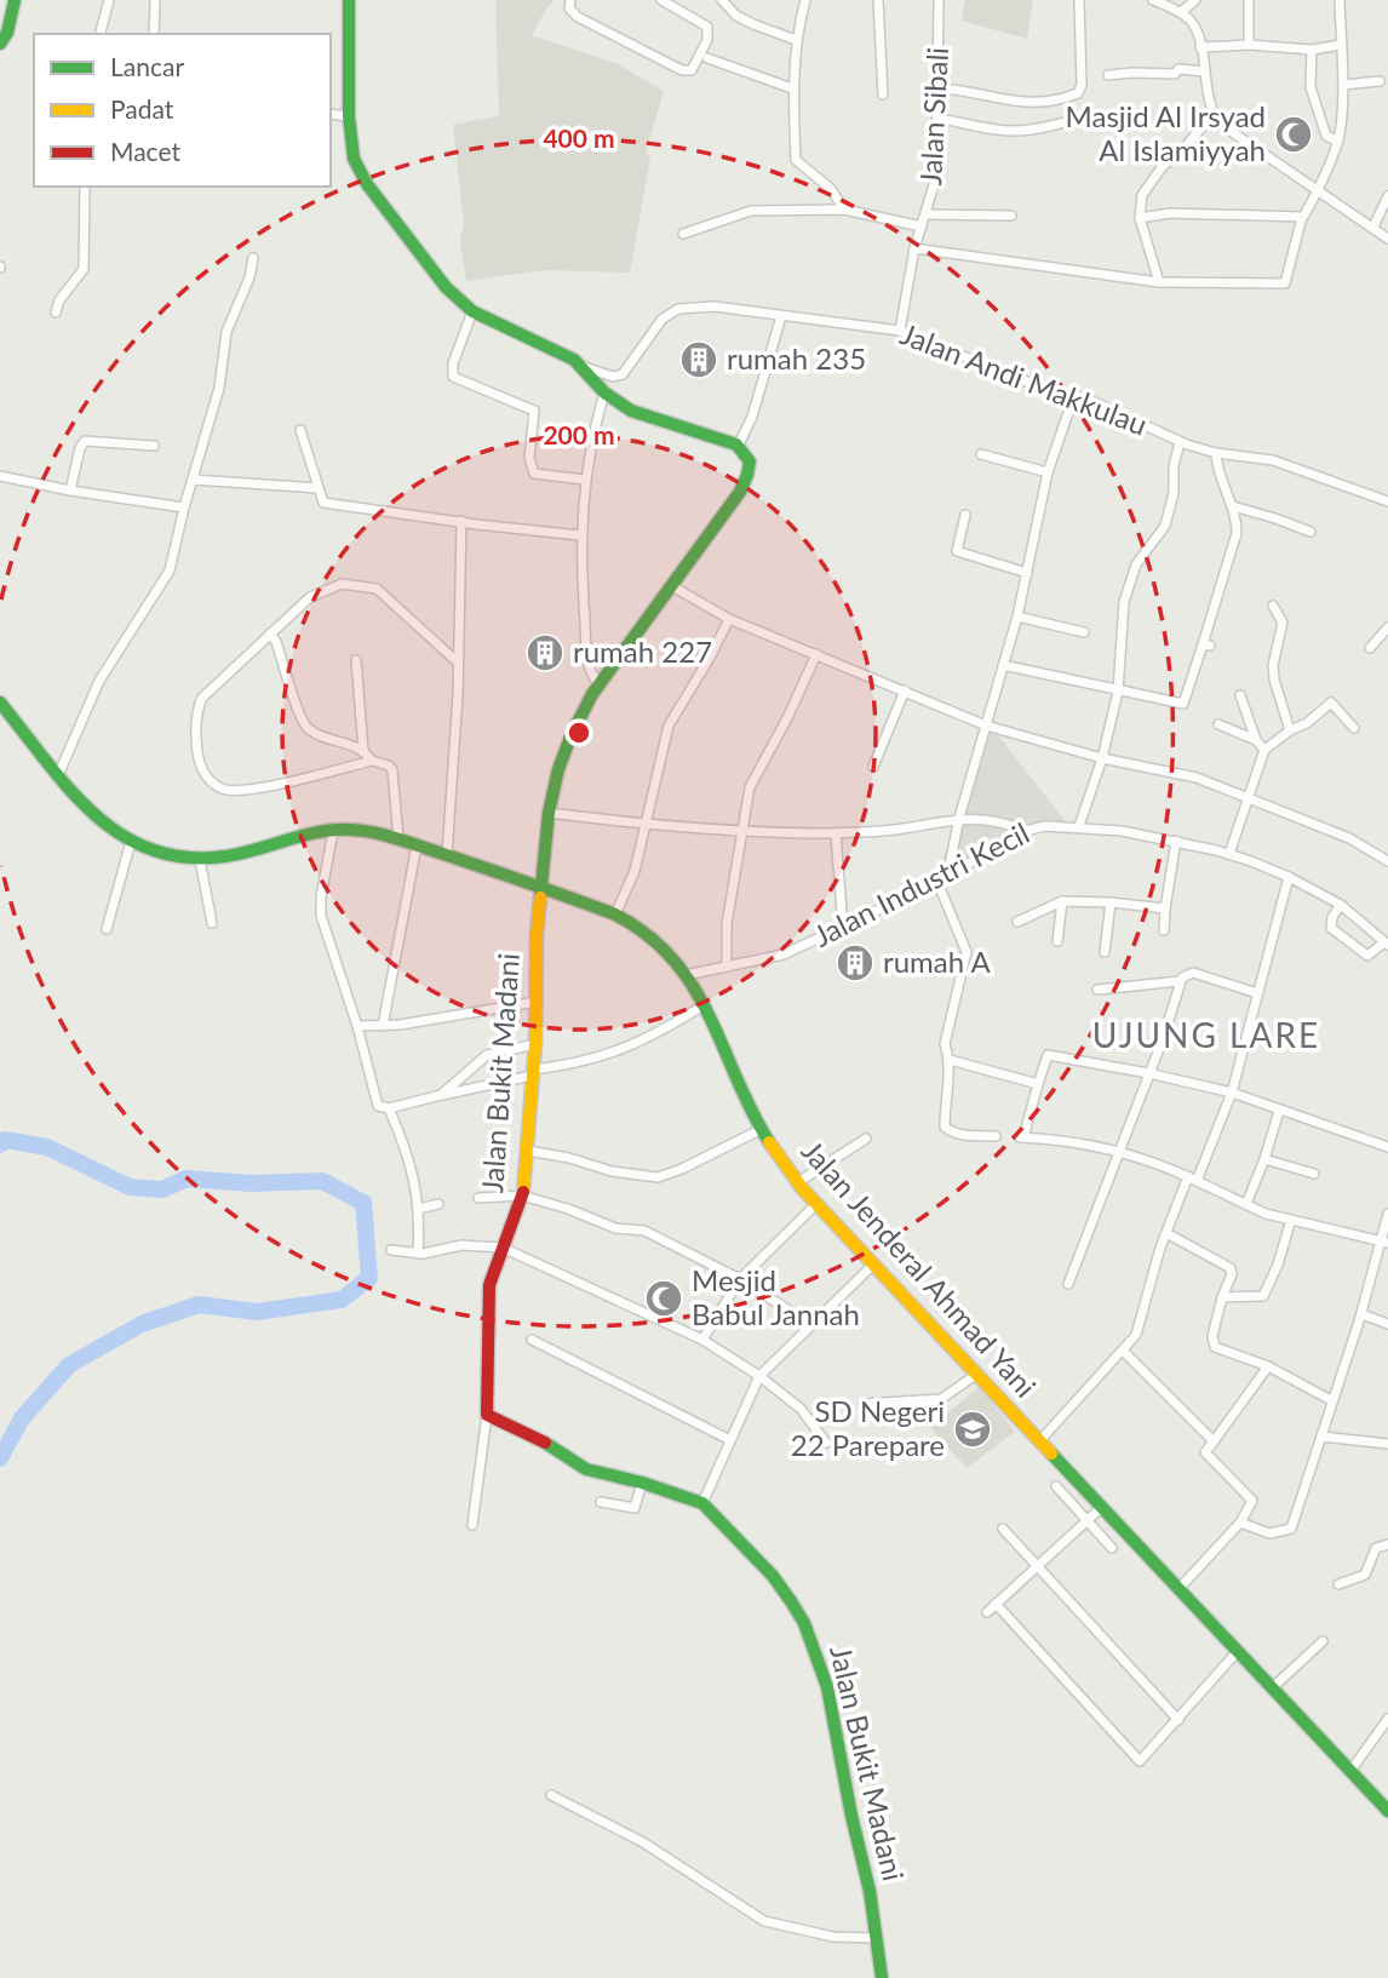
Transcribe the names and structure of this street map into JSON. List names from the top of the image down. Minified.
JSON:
{"streets":{"main road":["Jalan Bukit Madani","Jalan Jenderal Ahmad Yani"],"street":["Jalan Sibali","Jalan Andi Makkulau","Jalan Industri Kecil"]},"crossings":[["Jalan Sibali","Jalan Andi Makkulau"],["Jalan Industri Kecil","Jalan Jenderal Ahmad Yani"],["Jalan Bukit Madani","Jalan Jenderal Ahmad Yani"]],"districts":["UJUNG LARE"],"places":{"mosque":["Masjid Al Irsyad Al Islamiyyah","Mesjid Babul Jannah"],"building":["rumah 235","rumah 227","rumah A"],"school or university":["SD Negeri 22 Parepare"]},"legend":["Lancar","Padat","Macet"],"rings":["400 m","200 m"]}
